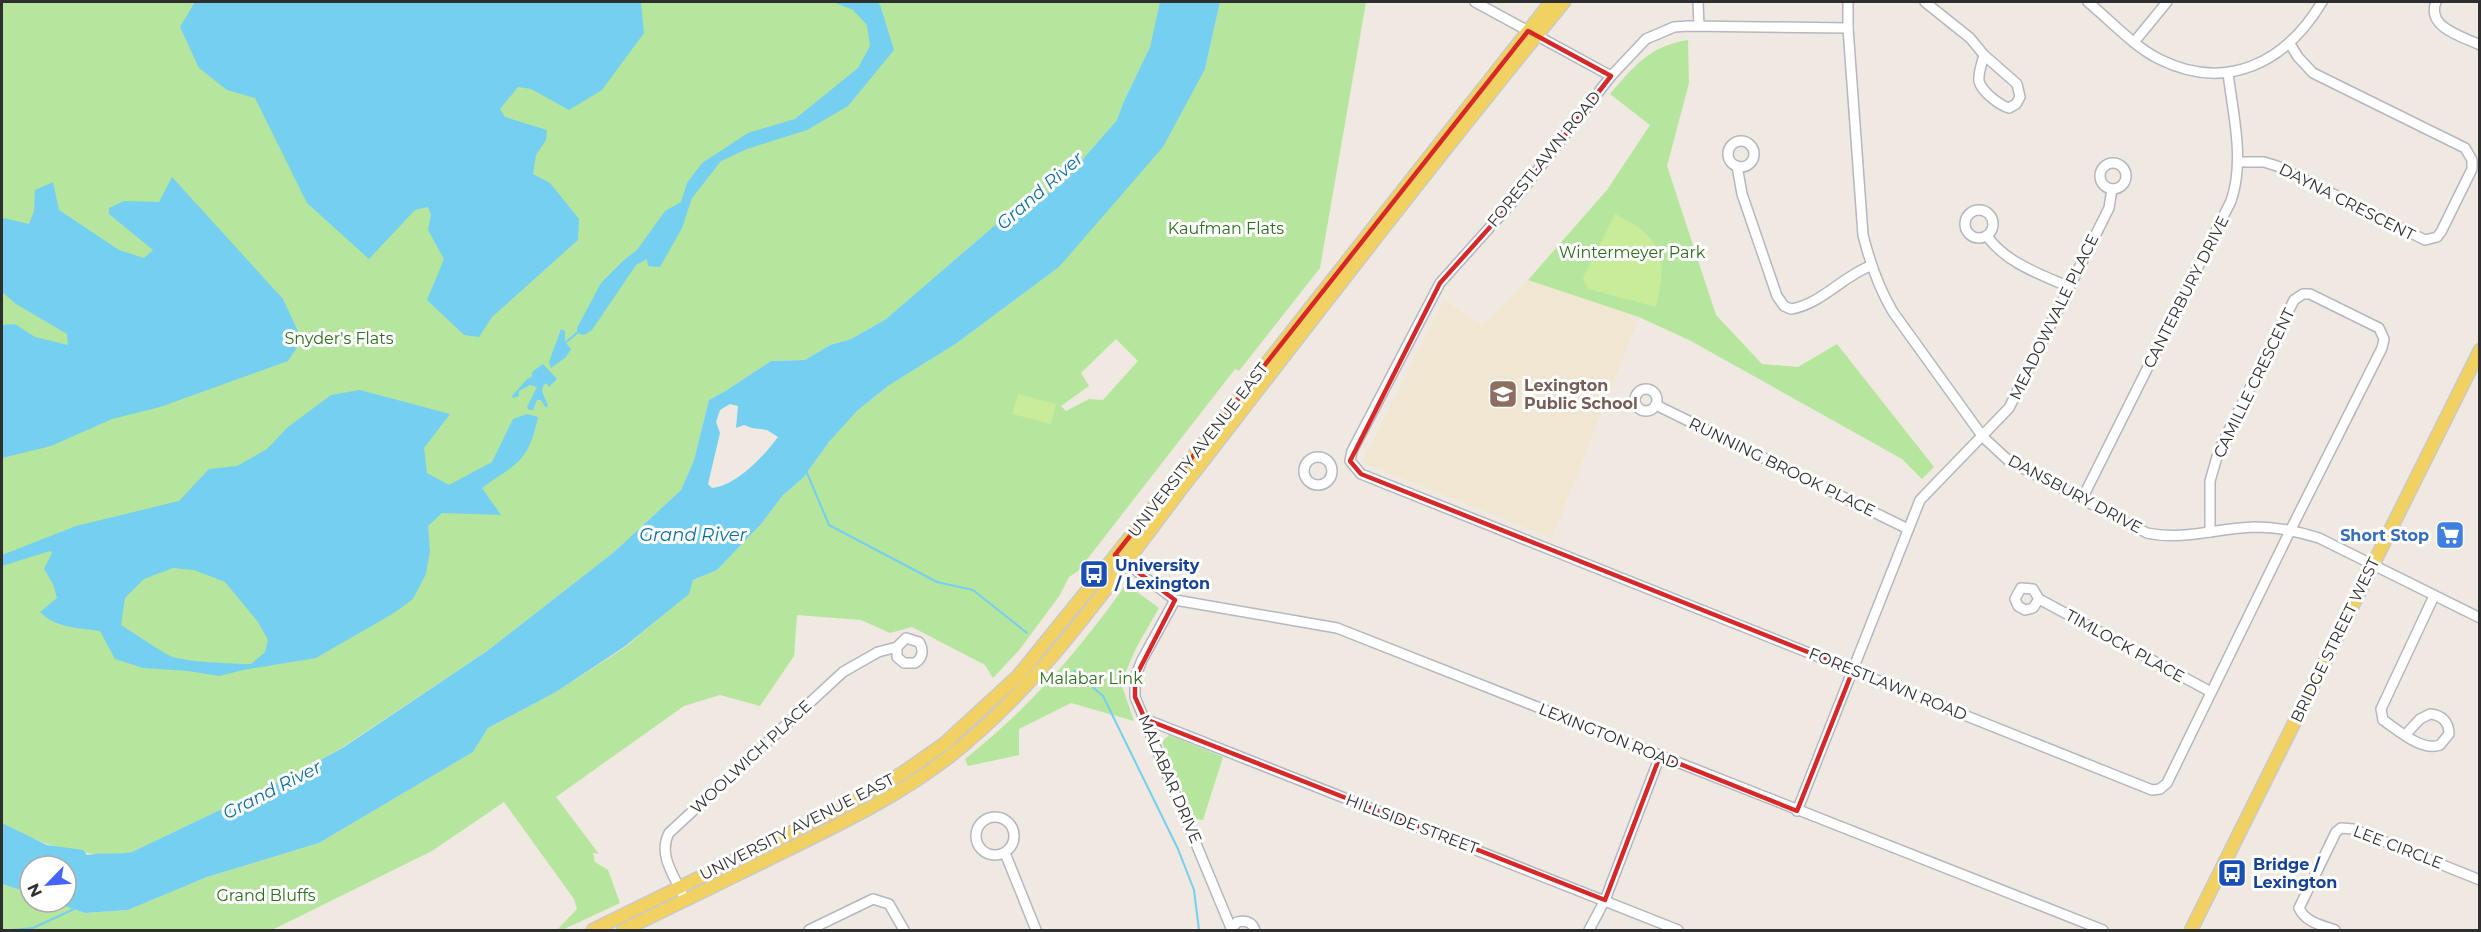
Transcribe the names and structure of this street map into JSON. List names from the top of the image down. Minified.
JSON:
{"streets":{"main road":["UNIVERSITY AVENUE EAST","BRIDGE STREET WEST"],"street":["FORESTLAWN ROAD","DAYNA CRESCENT","CANTERBURY DRIVE","MEADOWVALE PLACE","CAMILLE CRESCENT","RUNNING BROOK PLACE","DANSBURY DRIVE","TIMLOCK PLACE","LEXINGTON ROAD","WOOLWICH PLACE","MALABAR DRIVE","HILLSIDE STREET","LEE CIRCLE"]},"crossings":[["FORESTLAWN ROAD","MEADOWVALE PLACE"],["FORESTLAWN ROAD","CAMILLE CRESCENT"],["FORESTLAWN ROAD","DANSBURY DRIVE"],["FORESTLAWN ROAD","TIMLOCK PLACE"],["DAYNA CRESCENT","CANTERBURY DRIVE"],["CANTERBURY DRIVE","DANSBURY DRIVE"],["MEADOWVALE PLACE","RUNNING BROOK PLACE"],["MEADOWVALE PLACE","DANSBURY DRIVE"],["MEADOWVALE PLACE","LEXINGTON ROAD"],["CAMILLE CRESCENT","DANSBURY DRIVE"],["UNIVERSITY AVENUE EAST","LEXINGTON ROAD"],["UNIVERSITY AVENUE EAST","WOOLWICH PLACE"],["DANSBURY DRIVE","BRIDGE STREET WEST"],["LEXINGTON ROAD","MALABAR DRIVE"],["MALABAR DRIVE","HILLSIDE STREET"]],"water":["Grand River"],"parks":["Kaufman Flats","Wintermeyer Park","Snyder's Flats","Malabar Link","Grand Bluffs"],"places":{"school or university":["Lexington Public School"],"supermarket":["Short Stop"],"bus stop":["University / Lexington","Bridge / Lexington"]},"north":"bottom left"}
